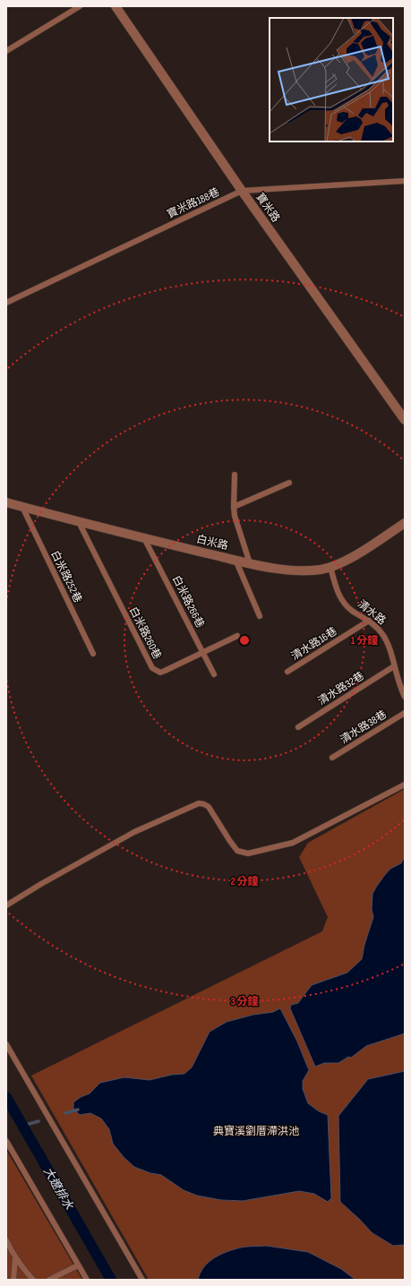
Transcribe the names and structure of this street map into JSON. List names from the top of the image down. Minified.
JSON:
{"streets":{"street":["寶米路","白米路"],"lane":["寶米路188巷","白米路252巷","白米路266巷","清水路","白米路260巷","清水路16巷","清水路32巷","清水路38巷"]},"crossings":[["寶米路188巷","寶米路"],["白米路","白米路252巷"],["白米路","白米路266巷"],["白米路","清水路"],["白米路","白米路260巷"],["白米路266巷","白米路260巷"],["清水路","清水路16巷"],["清水路","清水路32巷"]],"water":["大遼排水"],"parks":["典寶溪劉厝滯洪池"],"rings":["1 分鐘","2 分鐘","3 分鐘"]}
